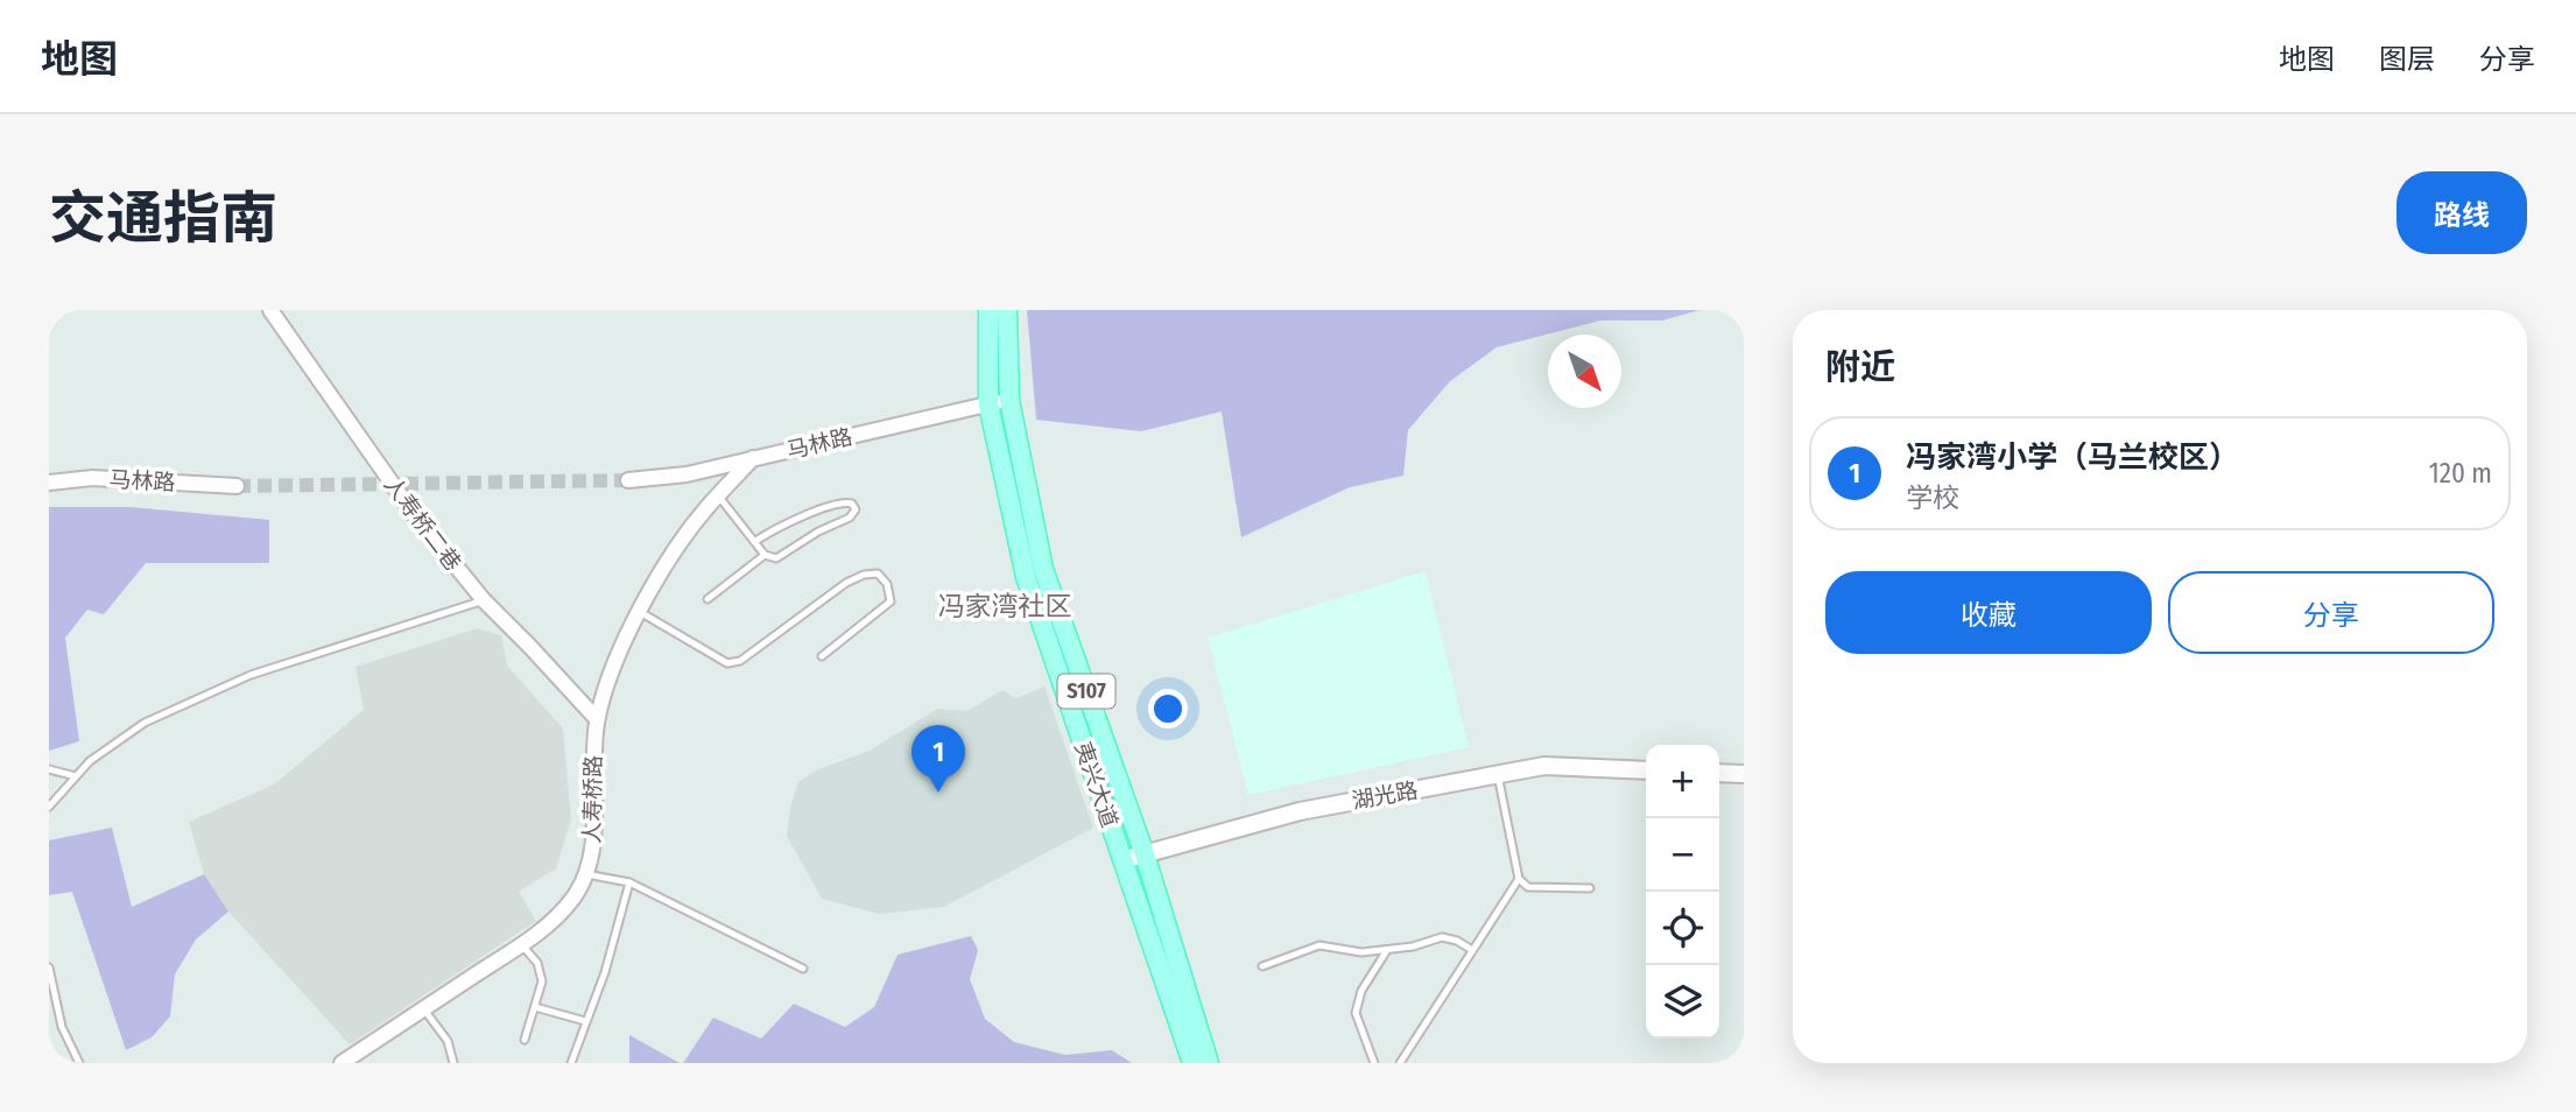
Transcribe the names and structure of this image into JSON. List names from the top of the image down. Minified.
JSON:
{"streets":{"main road":["S107","夷兴大道","湖光路"],"street":["马林路","人寿桥二巷","人寿桥路"]},"crossings":[["马林路","夷兴大道"],["马林路","人寿桥路"],["人寿桥二巷","人寿桥路"],["夷兴大道","湖光路"]],"districts":["冯家湾社区"],"north":"bottom right","page":{"header":"地图","nav":["地图","图层","分享"],"title":"交通指南","buttons":["路线",["收藏","分享"]],"heading":"附近","list":[{"mark":"1","name":"冯家湾小学（马兰校区）","note":"学校","value":"120 m"}],"pins":"1","map_buttons":["+","−"]}}
